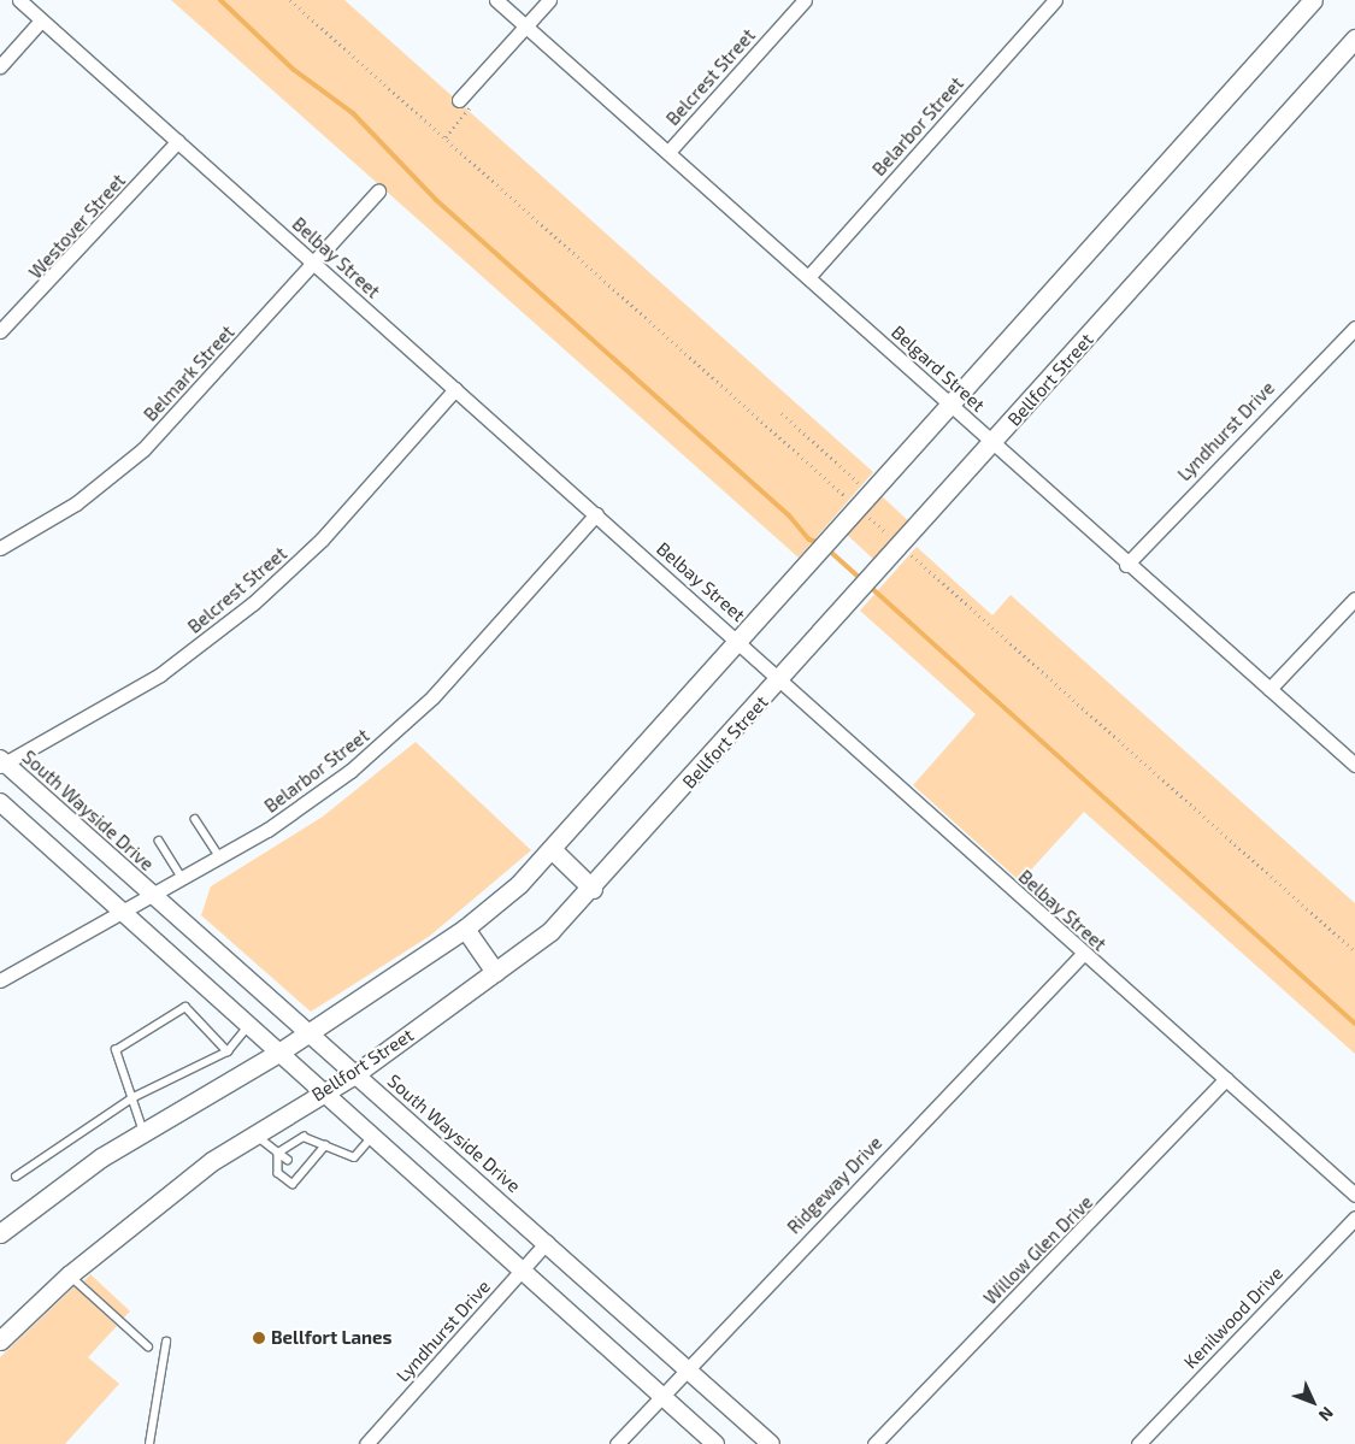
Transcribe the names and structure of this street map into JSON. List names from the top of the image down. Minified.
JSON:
{"streets":{"main road":["Bellfort Street"],"street":["Belcrest Street","Belarbor Street","Westover Street","Belbay Street","Belgard Street","Belmark Street","Lyndhurst Drive","South Wayside Drive","Ridgeway Drive","Willow Glen Drive","Kenilwood Drive"]},"crossings":[["Belcrest Street","Belbay Street"],["Belcrest Street","Belgard Street"],["Belcrest Street","South Wayside Drive"],["Belarbor Street","Belbay Street"],["Belarbor Street","Belgard Street"],["Belarbor Street","South Wayside Drive"],["Westover Street","Belbay Street"],["Belbay Street","Belmark Street"],["Belbay Street","Bellfort Street"],["Belbay Street","Ridgeway Drive"],["Belbay Street","Willow Glen Drive"],["Belgard Street","Bellfort Street"],["Belgard Street","Lyndhurst Drive"],["Bellfort Street","South Wayside Drive"],["Lyndhurst Drive","South Wayside Drive"],["South Wayside Drive","Ridgeway Drive"]],"places":["Bellfort Lanes"],"north":"bottom right"}
